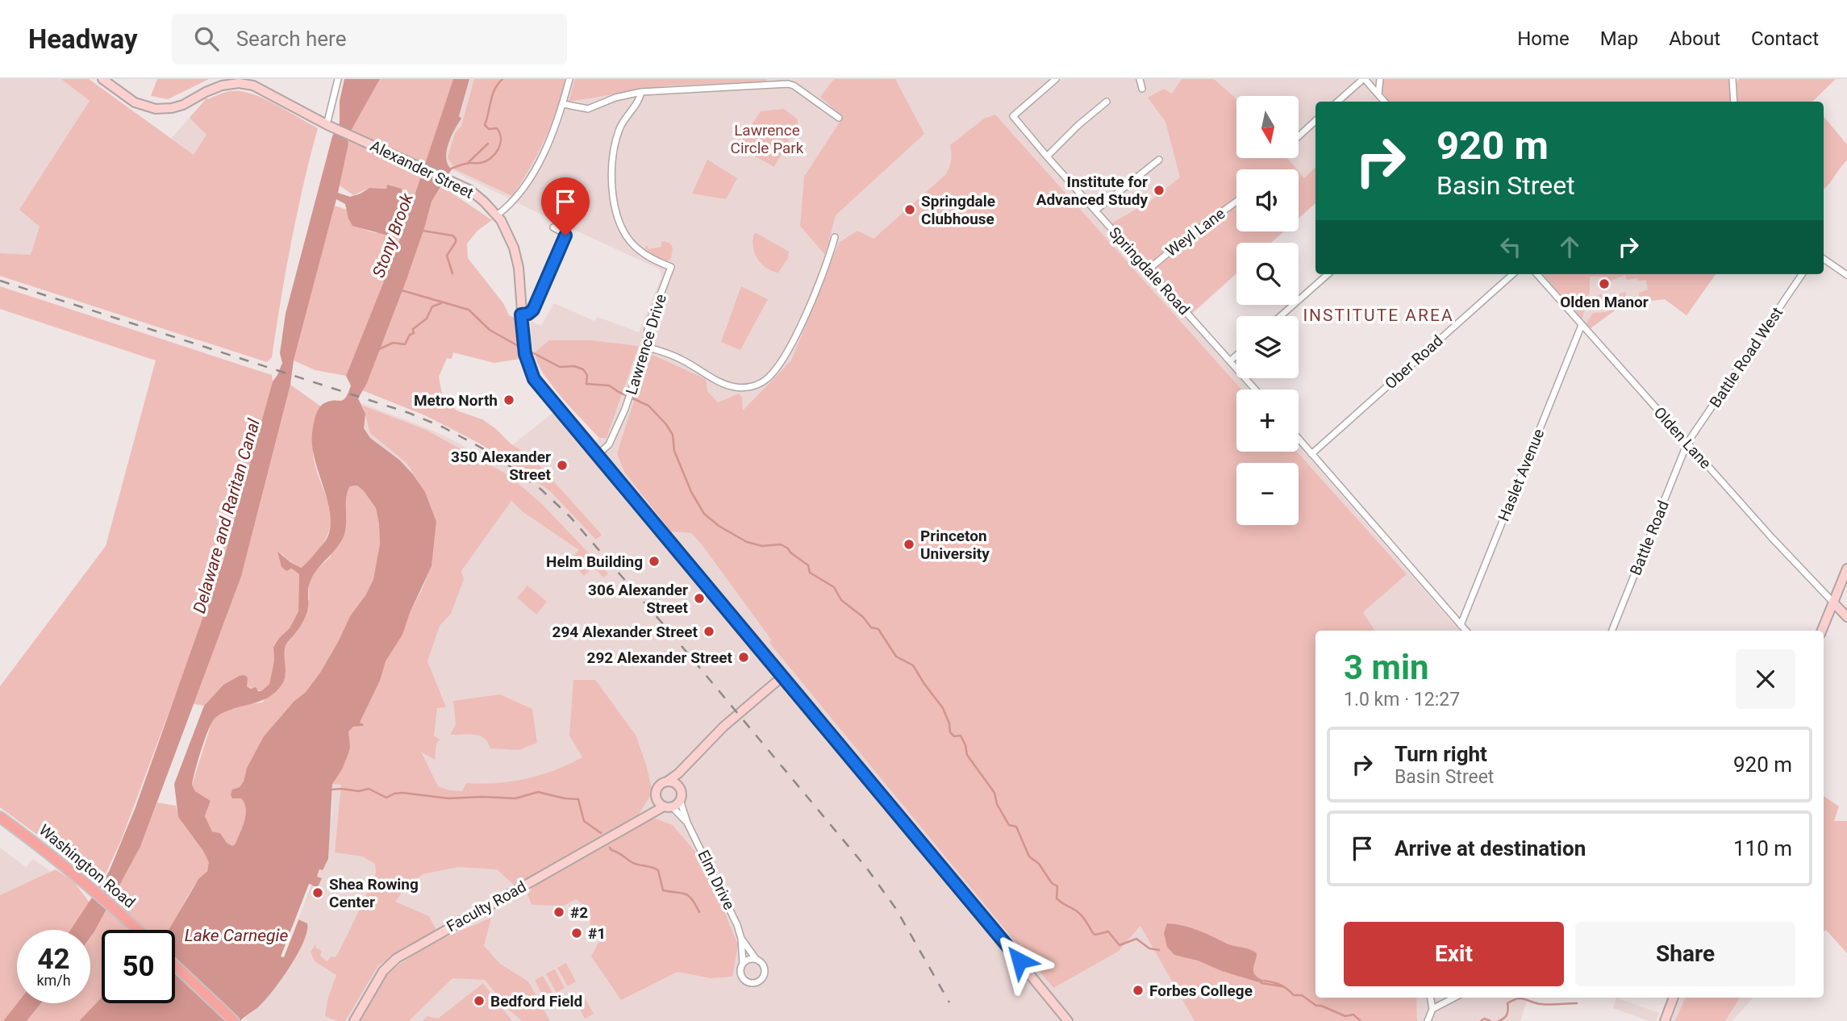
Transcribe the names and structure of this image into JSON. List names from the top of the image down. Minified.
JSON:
{"streets":{"main road":["Alexander Street","Washington Road","Faculty Road"],"street":["Weyl Lane","Springdale Road","Lawrence Drive","Battle Road West","Ober Road","Olden Lane","Haslet Avenue","Battle Road","Elm Drive"]},"crossings":[["Alexander Street","Lawrence Drive"],["Weyl Lane","Springdale Road"],["Battle Road West","Olden Lane"],["Battle Road West","Battle Road"],["Olden Lane","Haslet Avenue"],["Olden Lane","Battle Road"],["Elm Drive","Faculty Road"]],"districts":["INSTITUTE AREA"],"water":["Stony Brook","Delaware and Raritan Canal","Lake Carnegie"],"parks":["Lawrence Circle Park"],"places":["Institute for Advanced Study","Springdale Clubhouse","Olden Manor","Metro North","350 Alexander Street","Princeton University","Helm Building","306 Alexander Street","294 Alexander Street","292 Alexander Street","Shea Rowing Center","#2","#1","Forbes College","Bedford Field"],"north":"bottom","page":{"header":"Headway","search":"Search here","nav":["Home","Map","About","Contact"],"map_buttons":["+","−"],"turn":["920 m","Basin Street"],"heading":["3 min","1.0 km · 12:27"],"list":[{"name":"Turn right","note":"Basin Street","value":"920 m"},{"name":"Arrive at destination","value":"110 m"}],"buttons":["Exit","Share"],"speed":"42 km/h","limit":"50"}}
